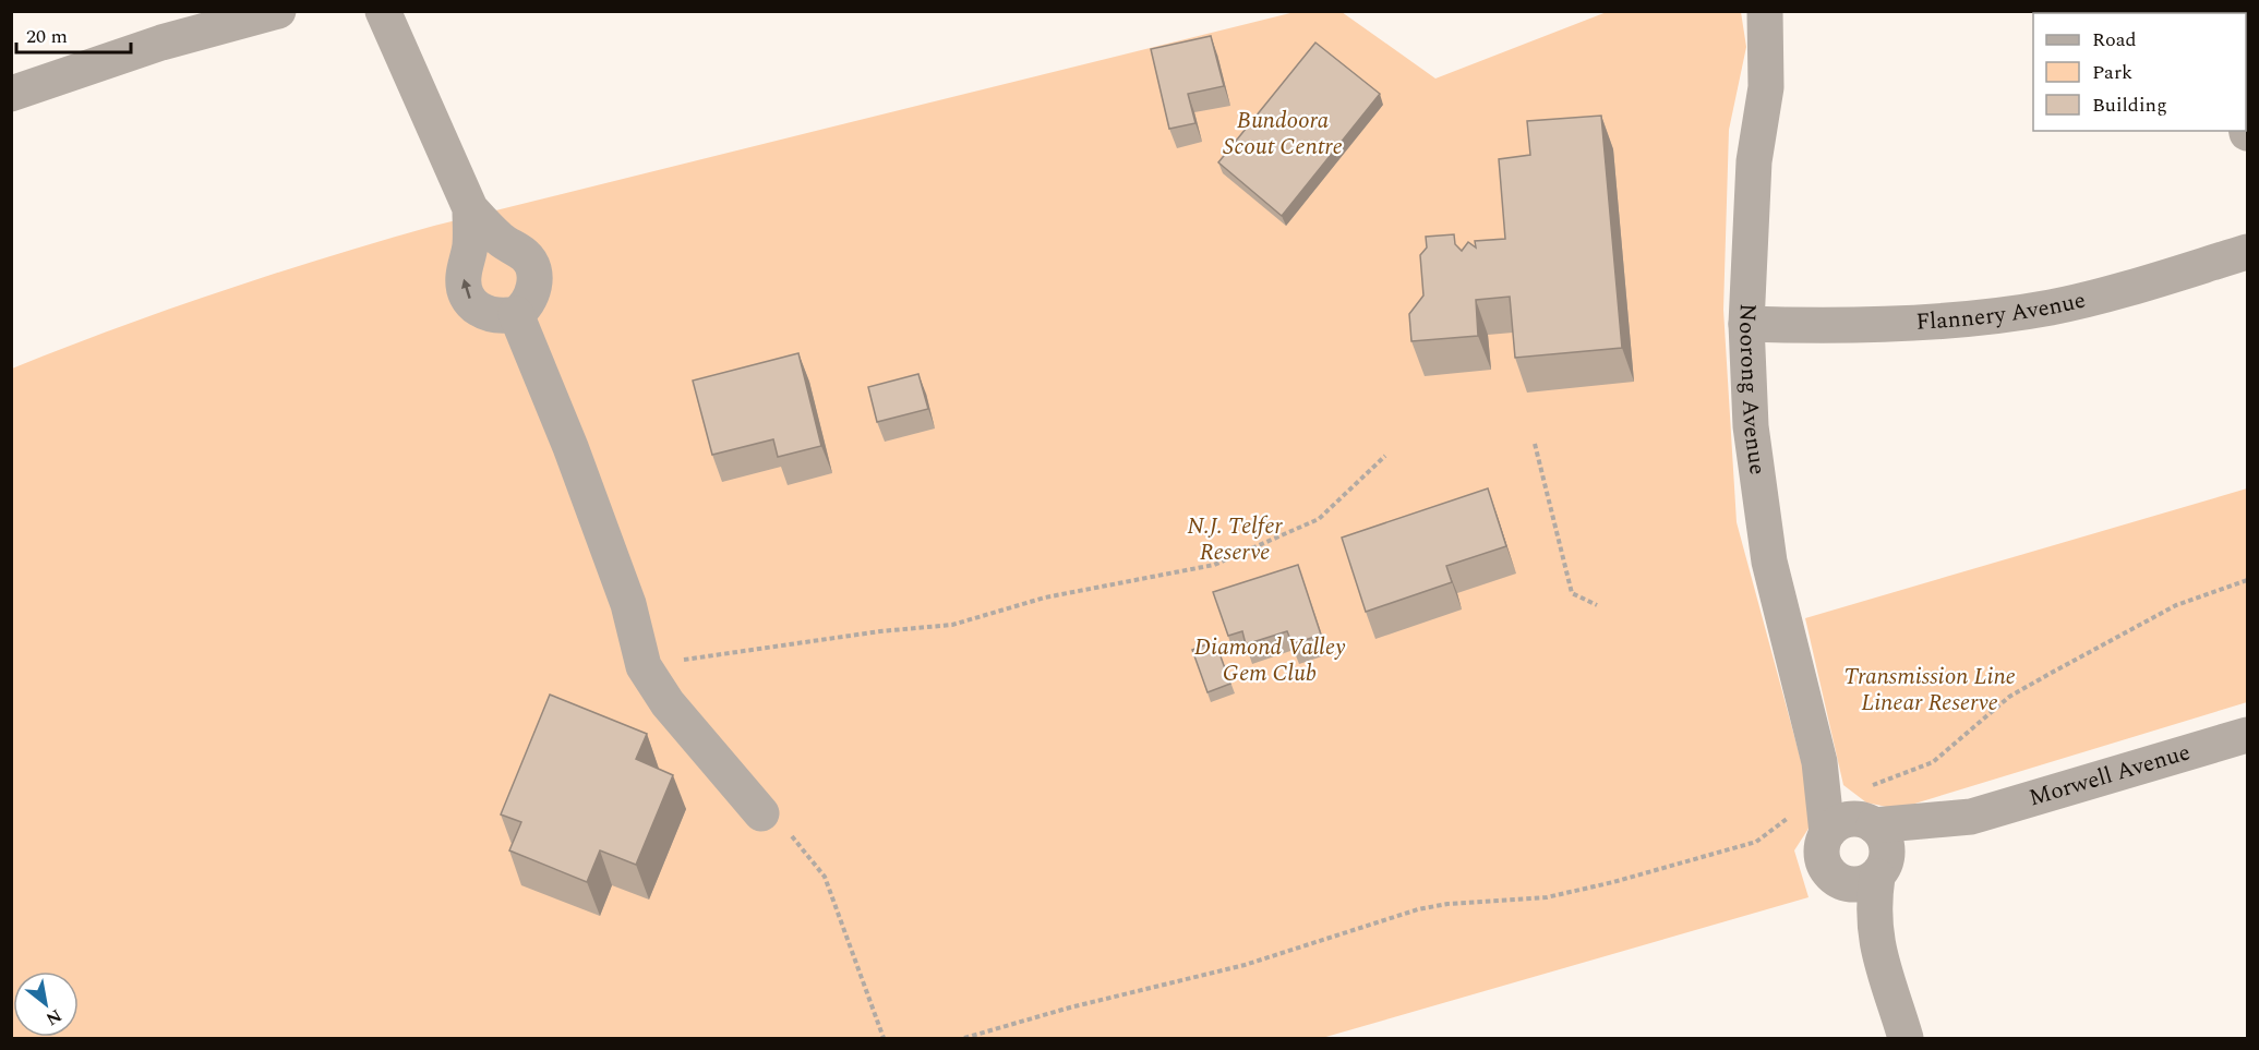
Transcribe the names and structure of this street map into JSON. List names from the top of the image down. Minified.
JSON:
{"streets":{"street":["Flannery Avenue","Noorong Avenue","Morwell Avenue"]},"crossings":[["Flannery Avenue","Noorong Avenue"],["Noorong Avenue","Morwell Avenue"]],"parks":["Bundoora Scout Centre","N.J. Telfer Reserve","Diamond Valley Gem Club","Transmission Line Linear Reserve"],"legend":["Road","Park","Building"],"scale_bar":"20 m","north":"bottom right"}
